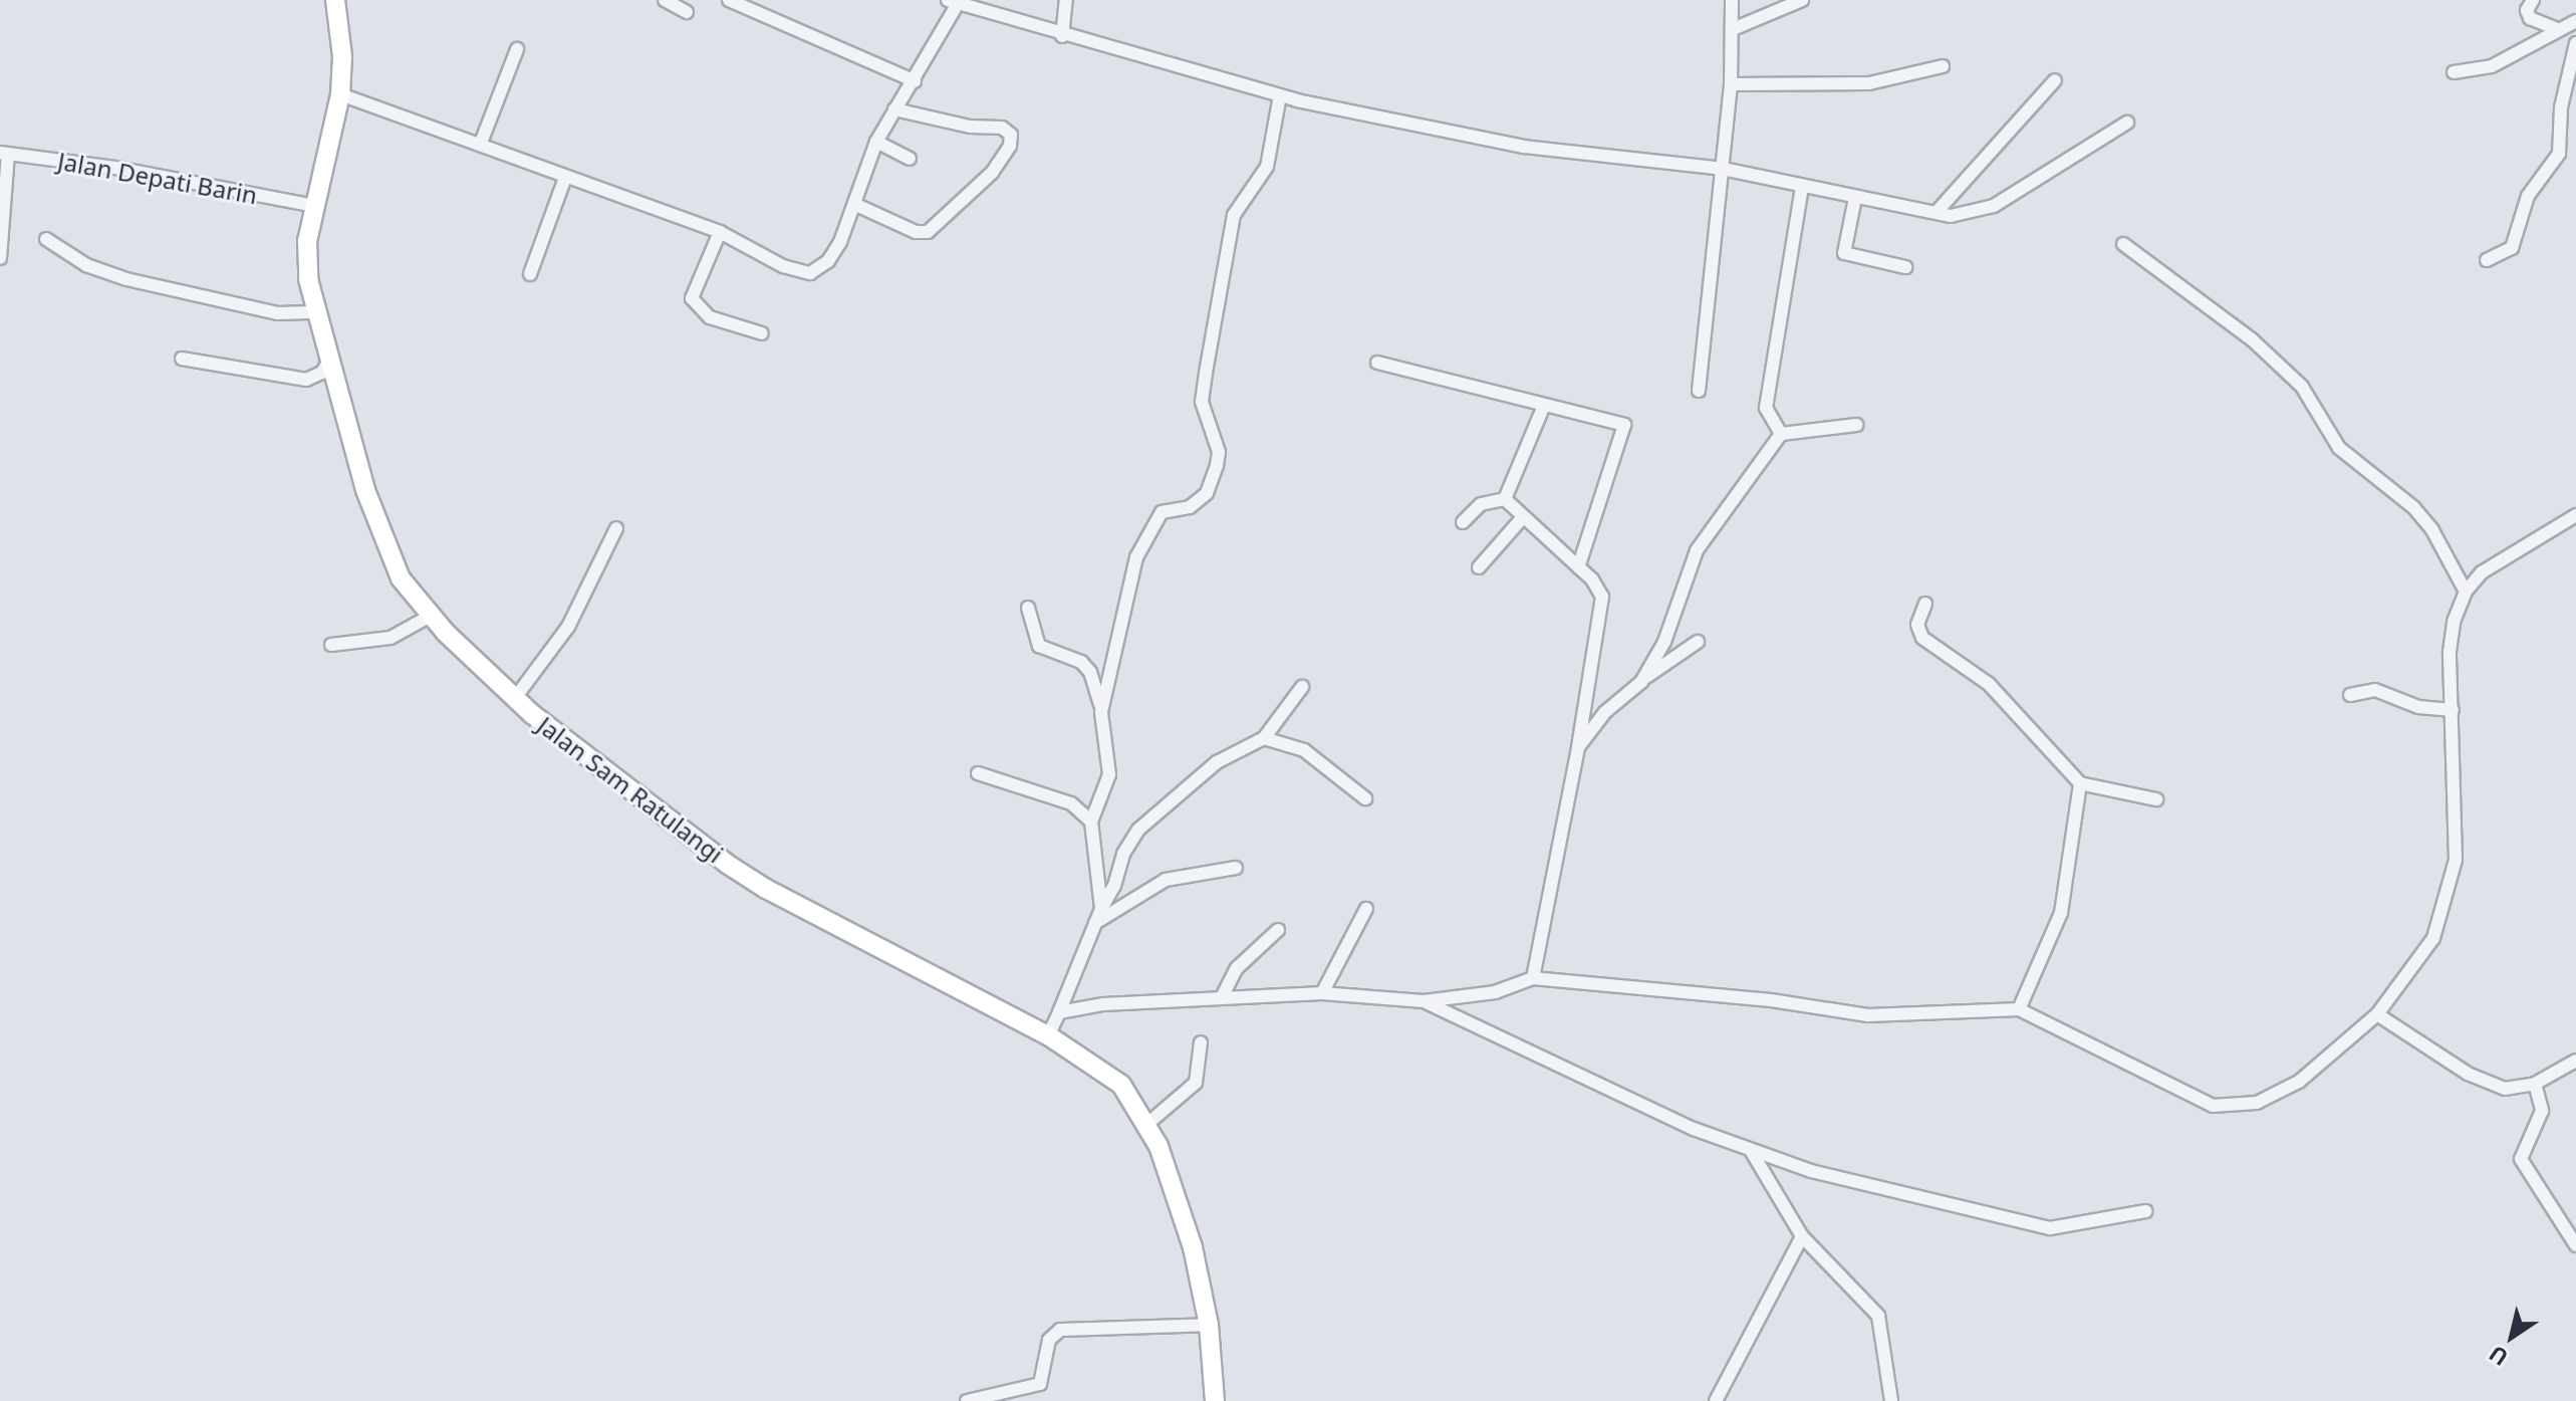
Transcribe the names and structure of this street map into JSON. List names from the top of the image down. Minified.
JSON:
{"streets":{"street":["Jalan Depati Barin","Jalan Sam Ratulangi"]},"crossings":[["Jalan Depati Barin","Jalan Sam Ratulangi"]],"north":"bottom left"}
